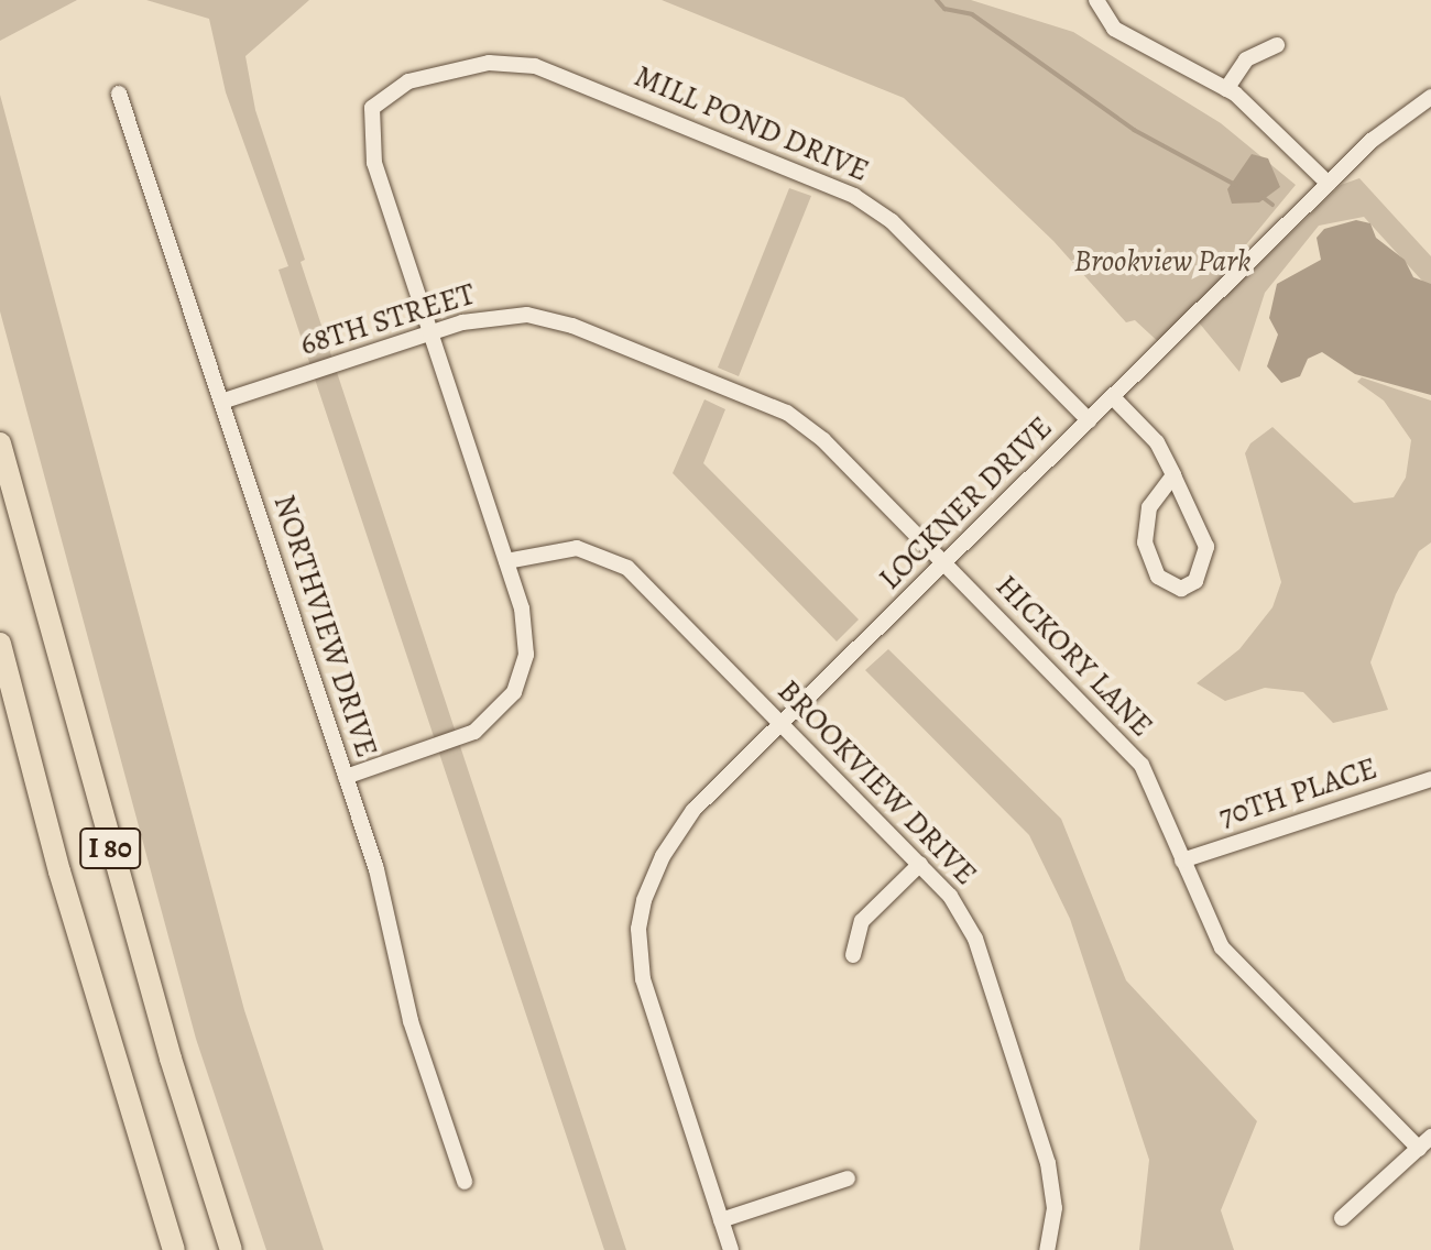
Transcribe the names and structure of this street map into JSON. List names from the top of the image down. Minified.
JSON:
{"streets":{"highway":["I 80"],"street":["MILL POND DRIVE","68TH STREET","LOCKNER DRIVE","NORTHVIEW DRIVE","HICKORY LANE","BROOKVIEW DRIVE","70TH PLACE"]},"crossings":[["MILL POND DRIVE","68TH STREET"],["MILL POND DRIVE","LOCKNER DRIVE"],["68TH STREET","NORTHVIEW DRIVE"],["68TH STREET","HICKORY LANE"],["LOCKNER DRIVE","HICKORY LANE"],["LOCKNER DRIVE","BROOKVIEW DRIVE"],["HICKORY LANE","70TH PLACE"]],"parks":["Brookview Park"]}
